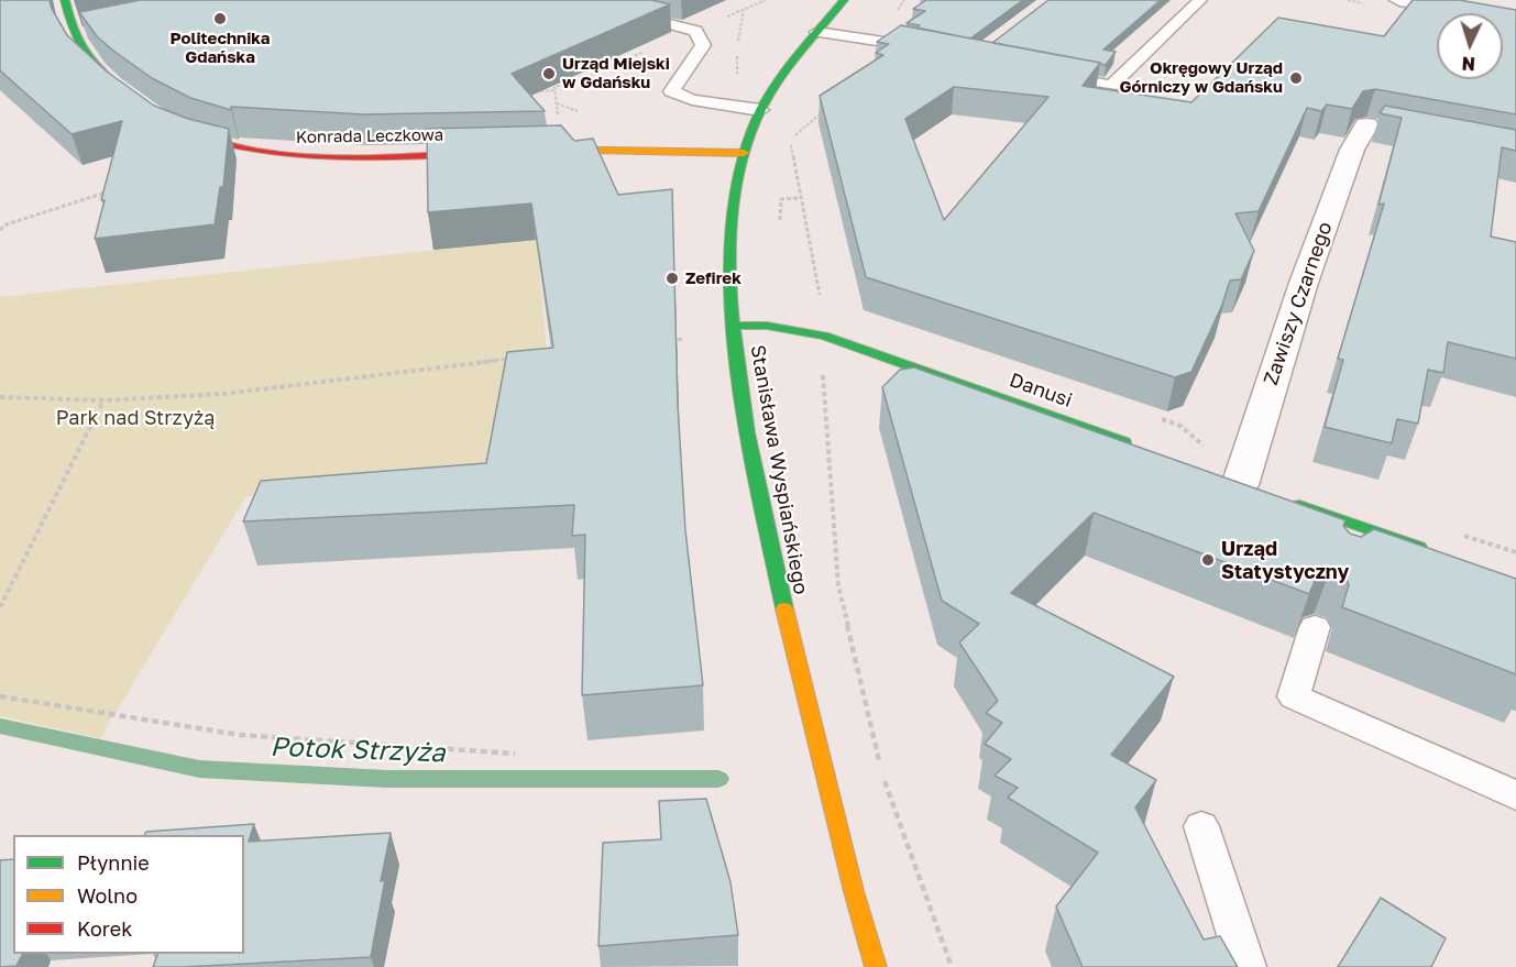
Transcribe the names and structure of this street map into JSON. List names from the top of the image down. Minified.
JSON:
{"streets":{"street":["Konrada Leczkowa","Zawiszy Czarnego","Danusi","Stanisława Wyspiańskiego"]},"crossings":[["Danusi","Stanisława Wyspiańskiego"]],"water":["Potok Strzyża"],"parks":["Park nad Strzyżą"],"places":["Politechnika Gdańska","Urząd Miejski w Gdańsku","Okręgowy Urząd Górniczy w Gdańsku","Zefirek","Urząd Statystyczny"],"legend":["Płynnie","Wolno","Korek"],"north":"bottom"}
